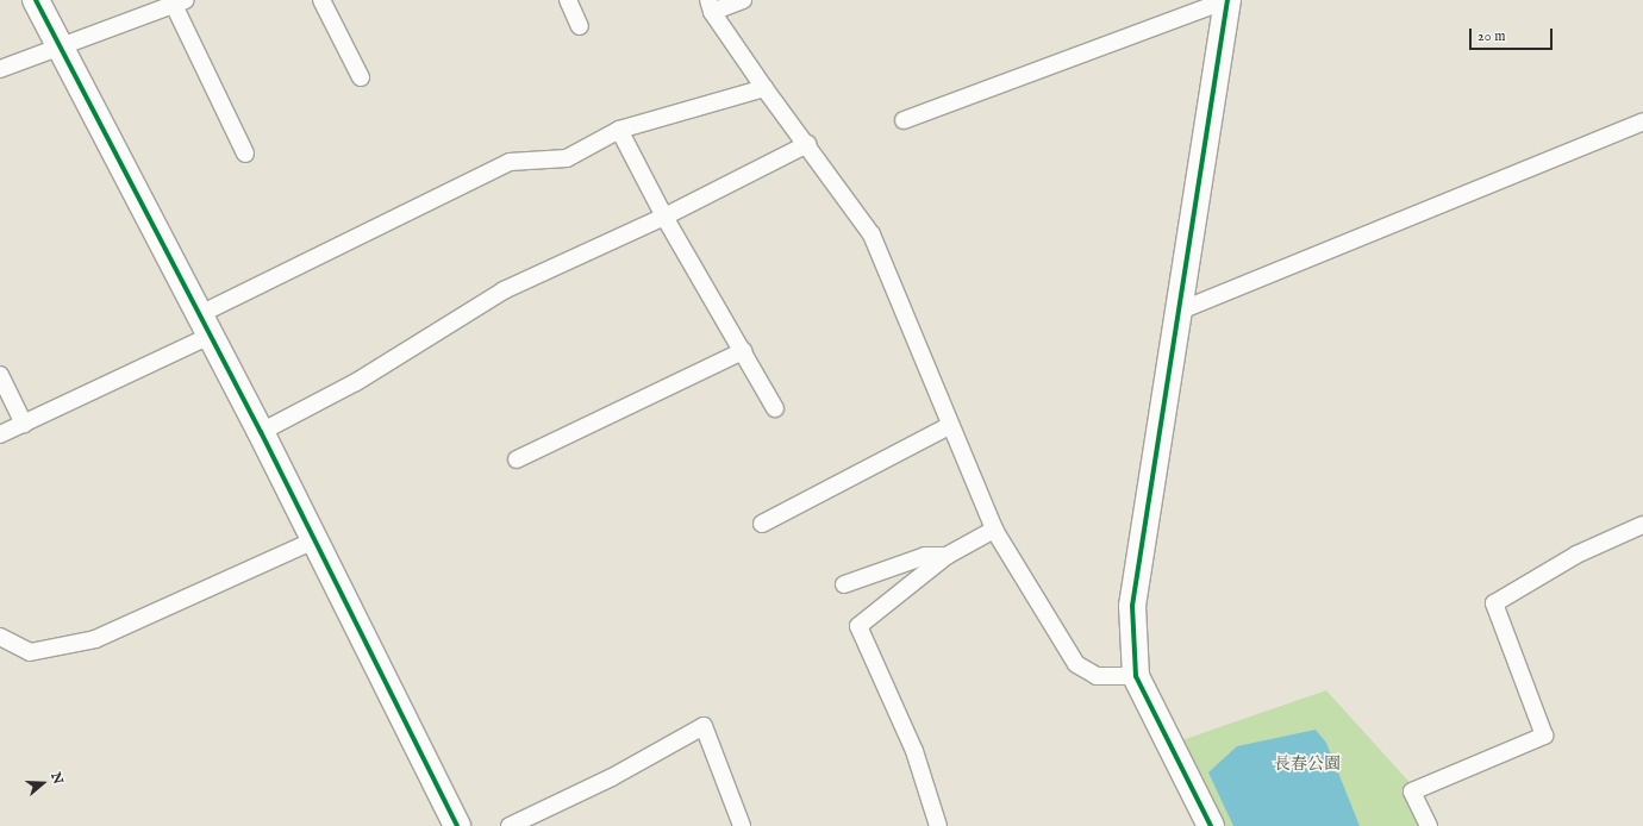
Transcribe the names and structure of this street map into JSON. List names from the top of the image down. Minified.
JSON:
{"parks":["長春公園"],"scale_bar":"20 m","north":"right"}
